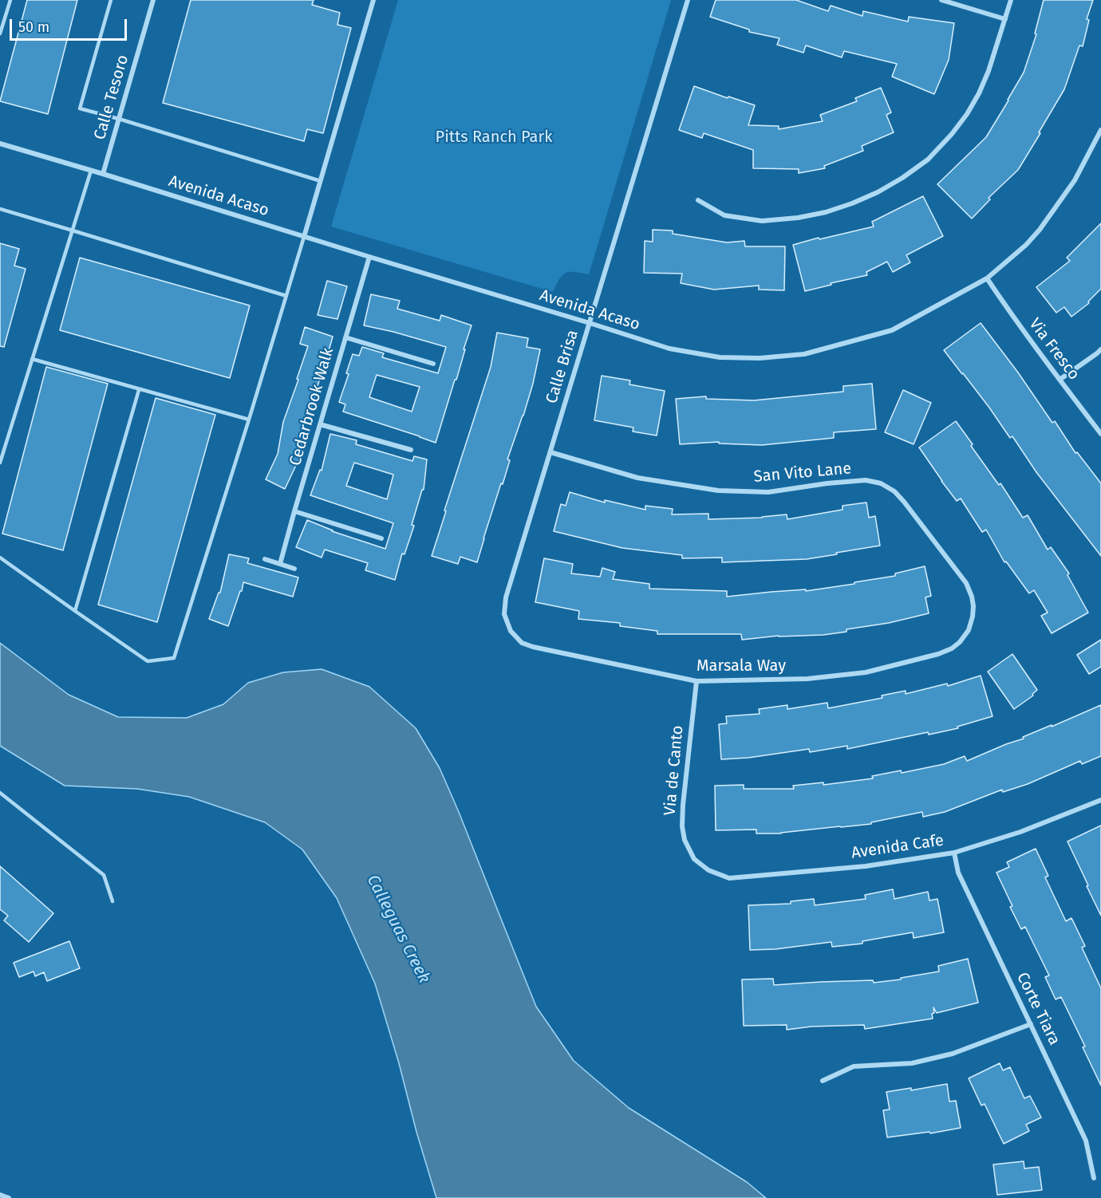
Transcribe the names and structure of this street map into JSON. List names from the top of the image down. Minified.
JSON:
{"streets":{"street":["Calle Tesoro","Avenida Acaso","Via Fresco","Calle Brisa","Cedarbrook Walk","San Vito Lane","Marsala Way","Via de Canto","Avenida Cafe","Corte Tiara"]},"crossings":[["Calle Tesoro","Avenida Acaso"],["Avenida Acaso","Via Fresco"],["Avenida Acaso","Calle Brisa"],["Avenida Acaso","Cedarbrook Walk"],["Calle Brisa","San Vito Lane"],["Calle Brisa","Marsala Way"],["San Vito Lane","Marsala Way"],["Marsala Way","Via de Canto"],["Via de Canto","Avenida Cafe"],["Avenida Cafe","Corte Tiara"]],"water":["Calleguas Creek"],"parks":["Pitts Ranch Park"],"scale_bar":"50 m"}
